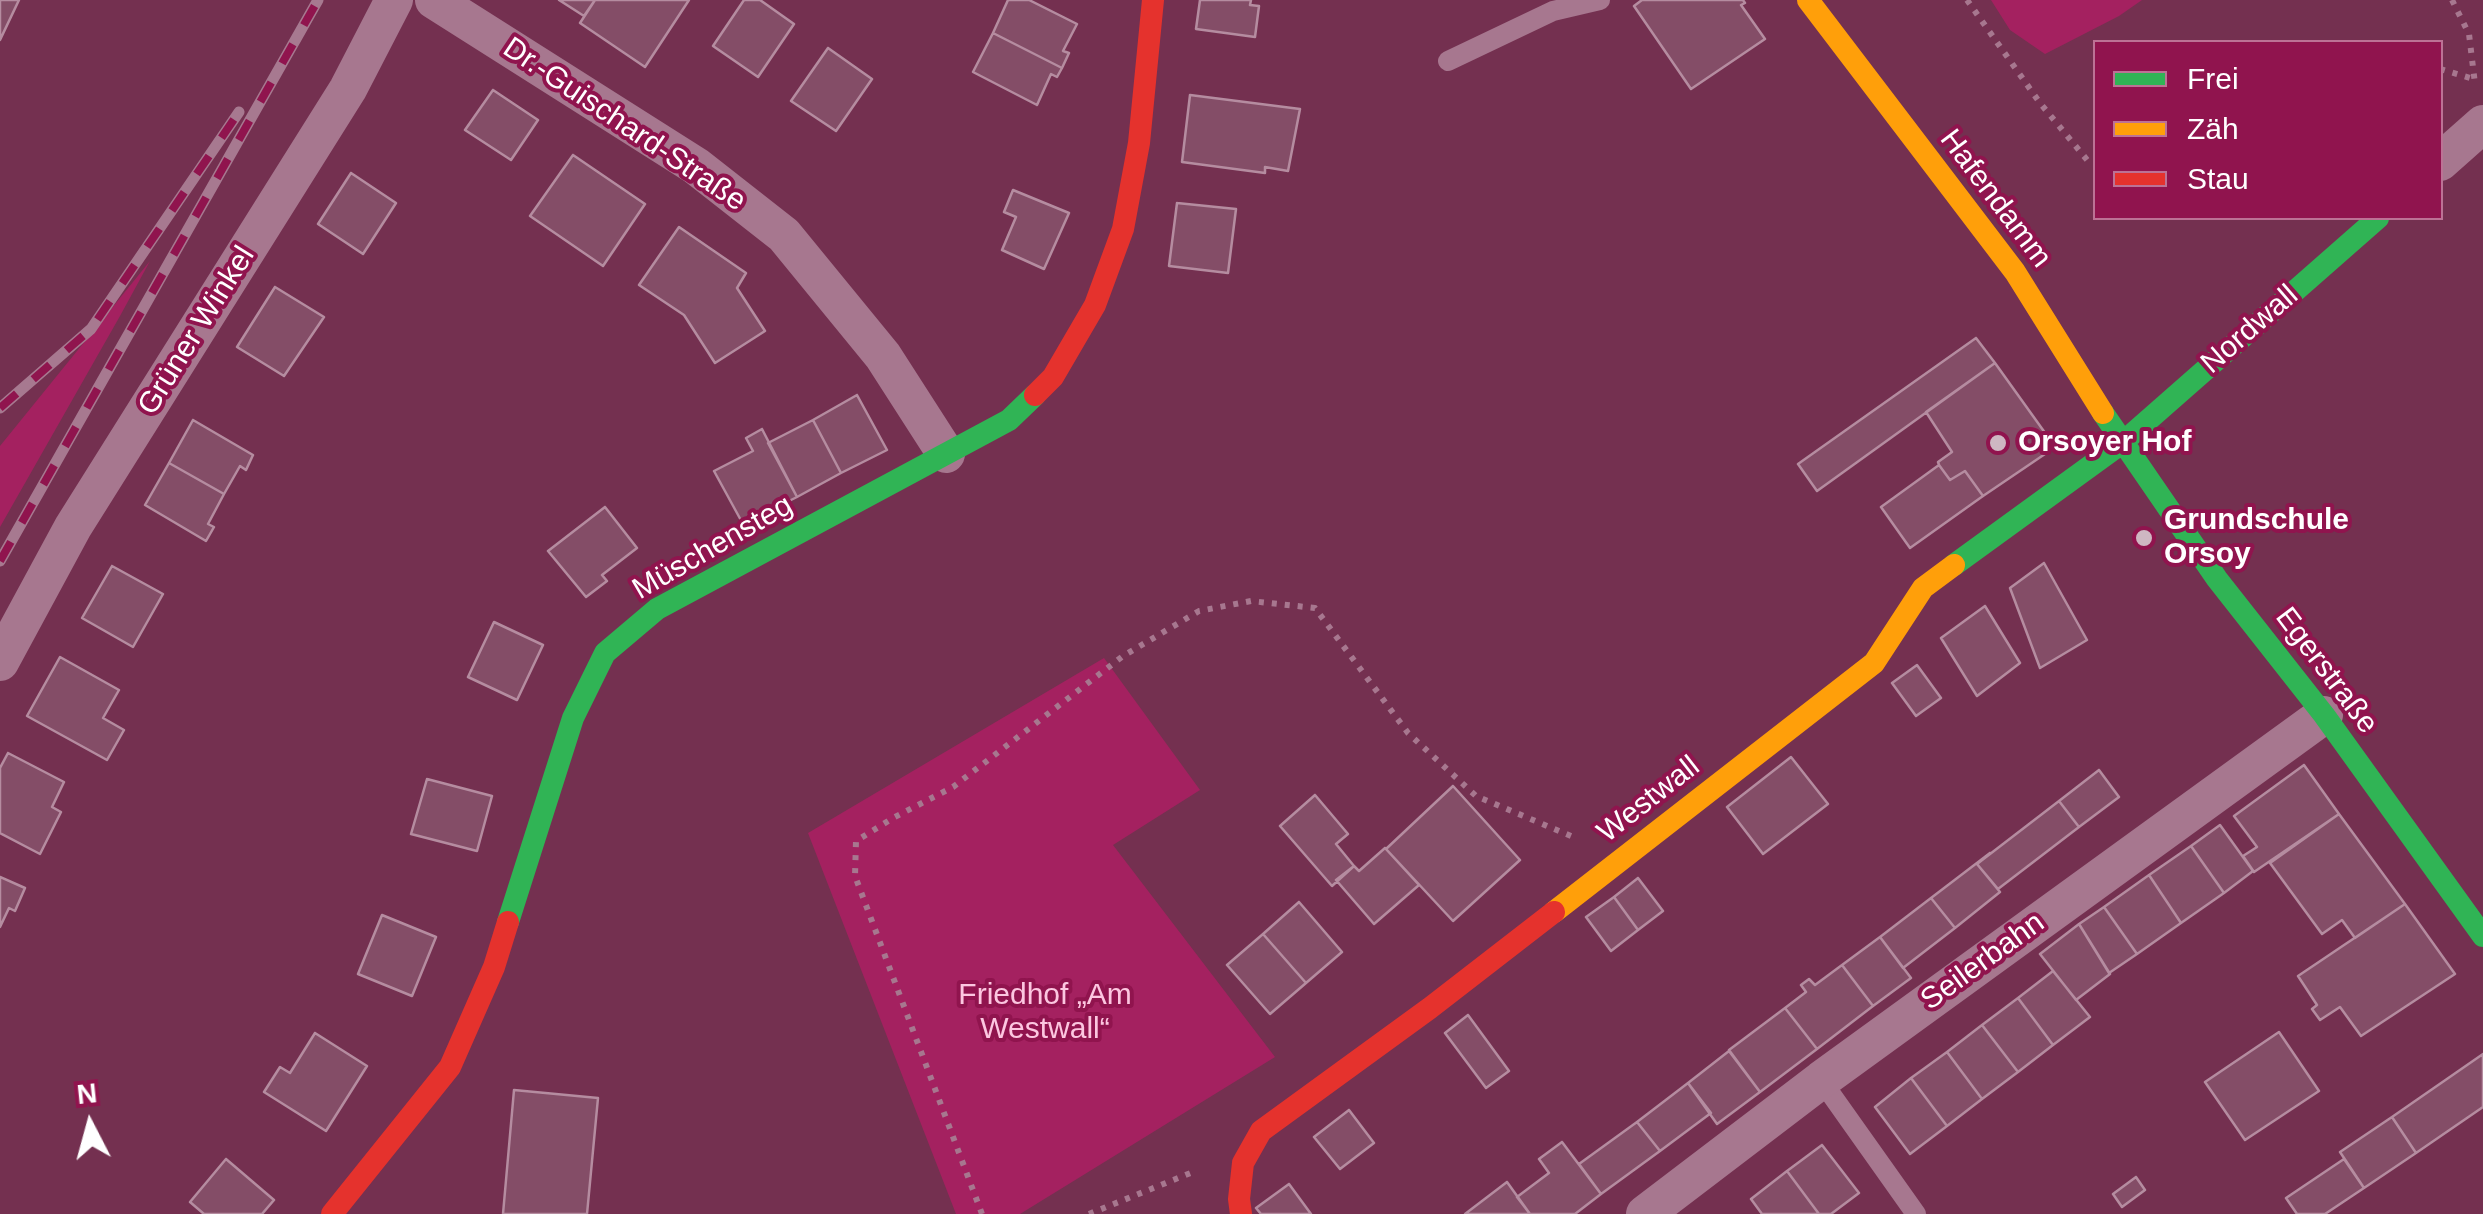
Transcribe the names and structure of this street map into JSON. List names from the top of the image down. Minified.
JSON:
{"streets":{"street":["Dr.-Guischard-Straße","Hafendamm","Nordwall","Grüner Winkel","Müschensteg","Egerstraße","Westwall","Seilerbahn"]},"crossings":[["Dr.-Guischard-Straße","Müschensteg"],["Hafendamm","Nordwall"],["Hafendamm","Egerstraße"],["Hafendamm","Westwall"],["Nordwall","Egerstraße"],["Nordwall","Westwall"],["Egerstraße","Westwall"],["Egerstraße","Seilerbahn"]],"parks":["Friedhof „Am Westwall“"],"places":["Orsoyer Hof","Grundschule Orsoy"],"legend":["Frei","Zäh","Stau"],"north":"top"}
